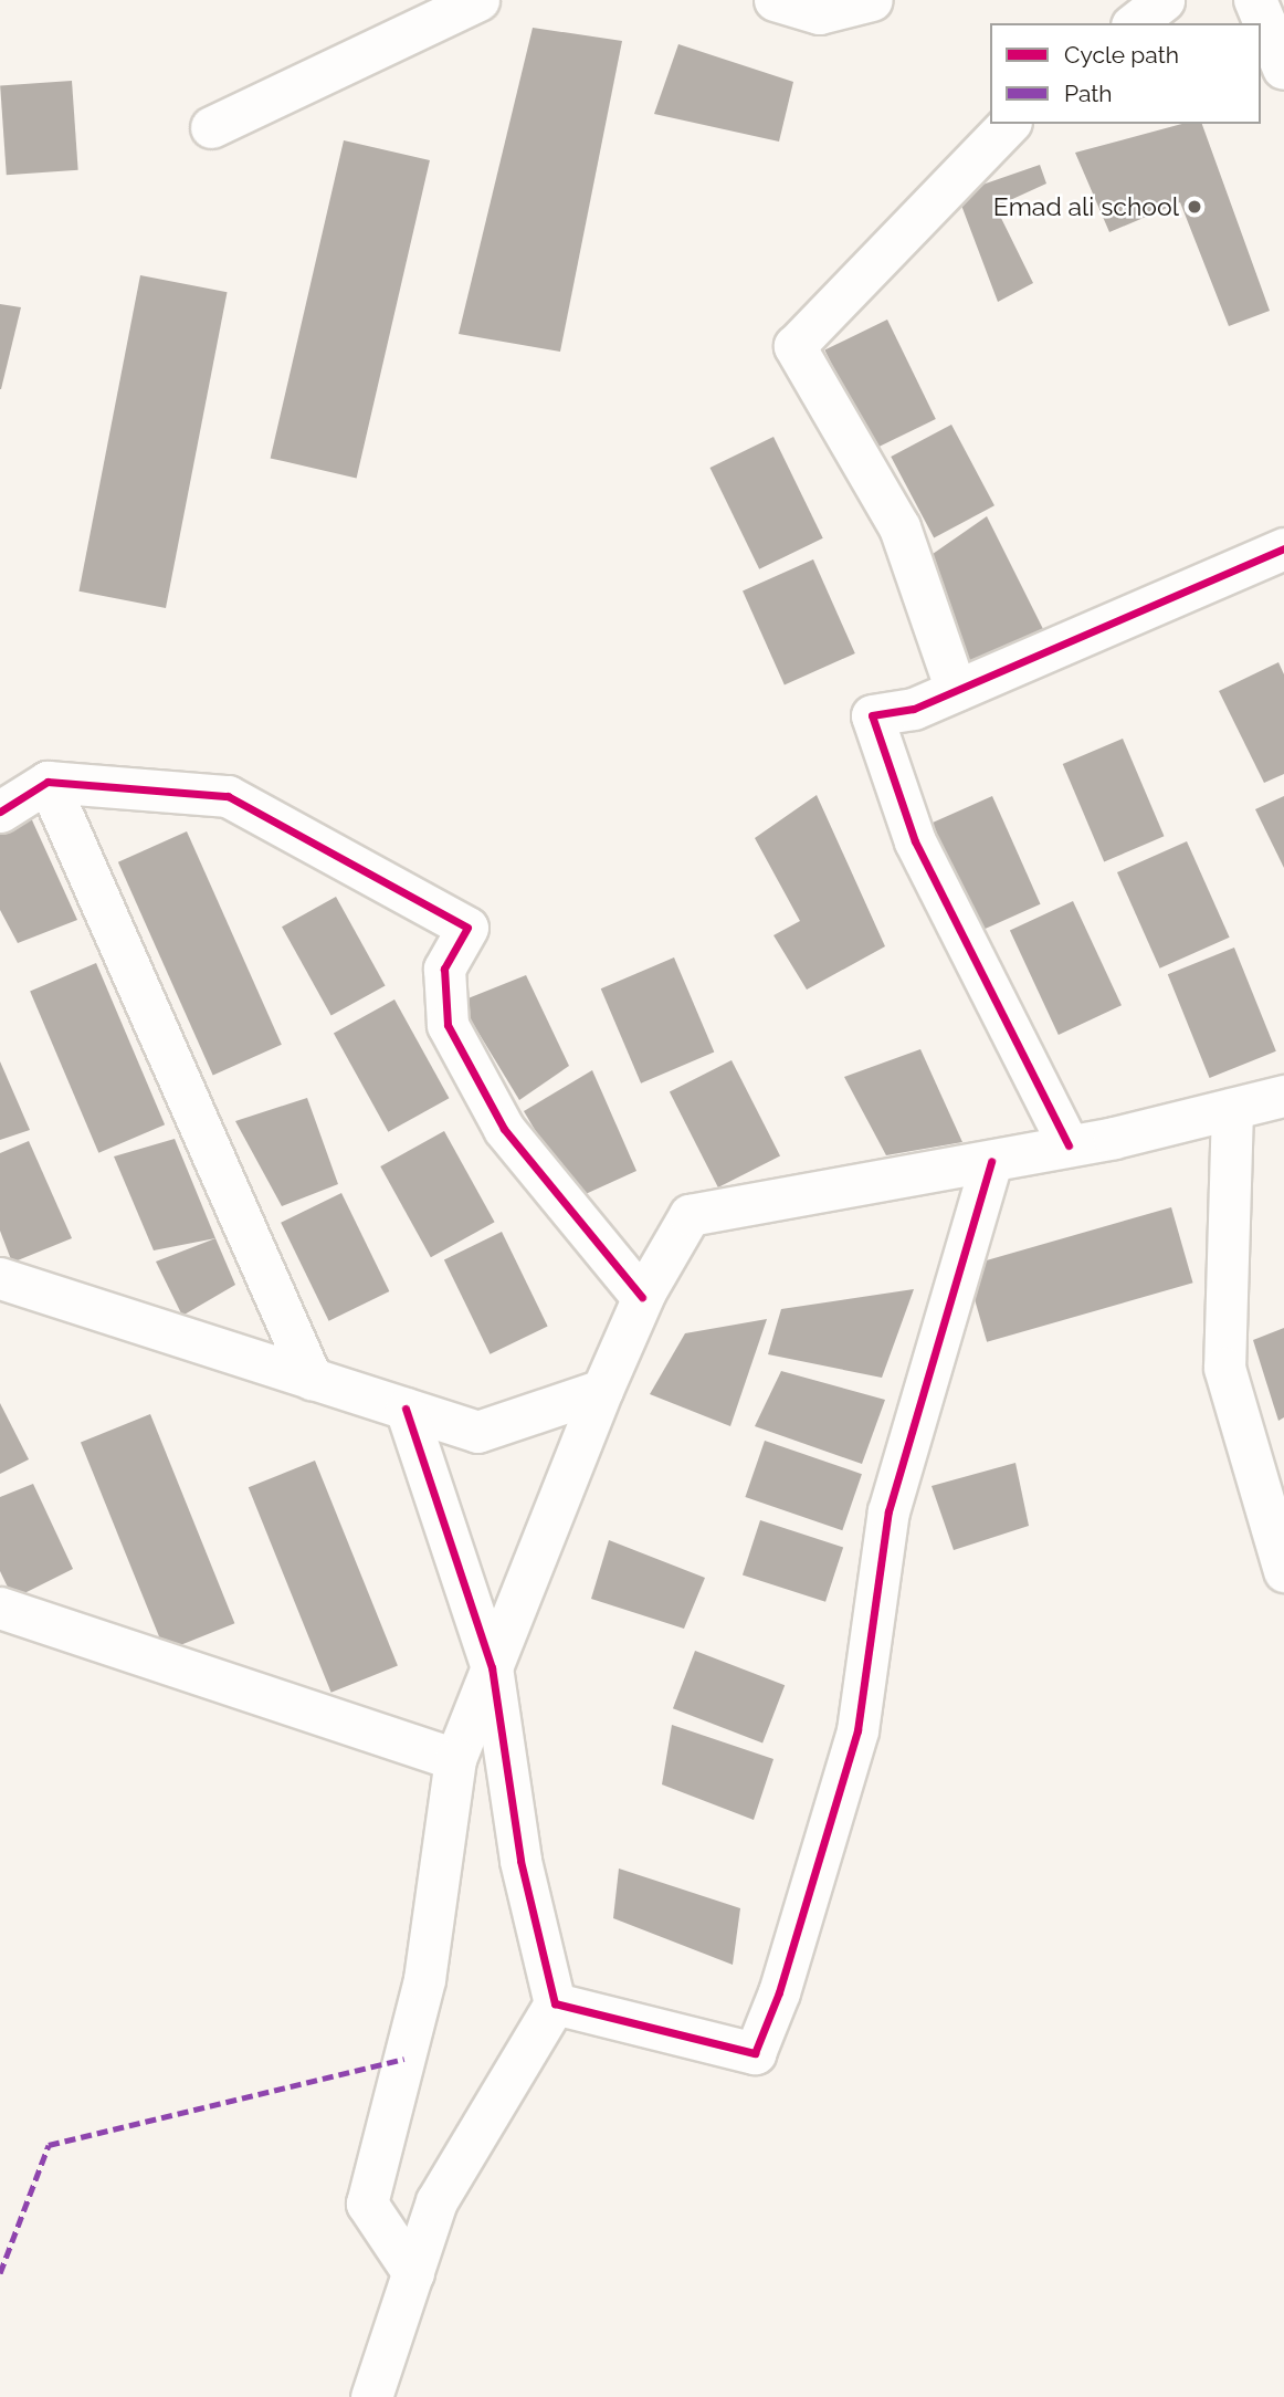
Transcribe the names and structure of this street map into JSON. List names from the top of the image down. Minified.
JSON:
{"places":["Emad ali school"],"legend":["Cycle path","Path"]}
